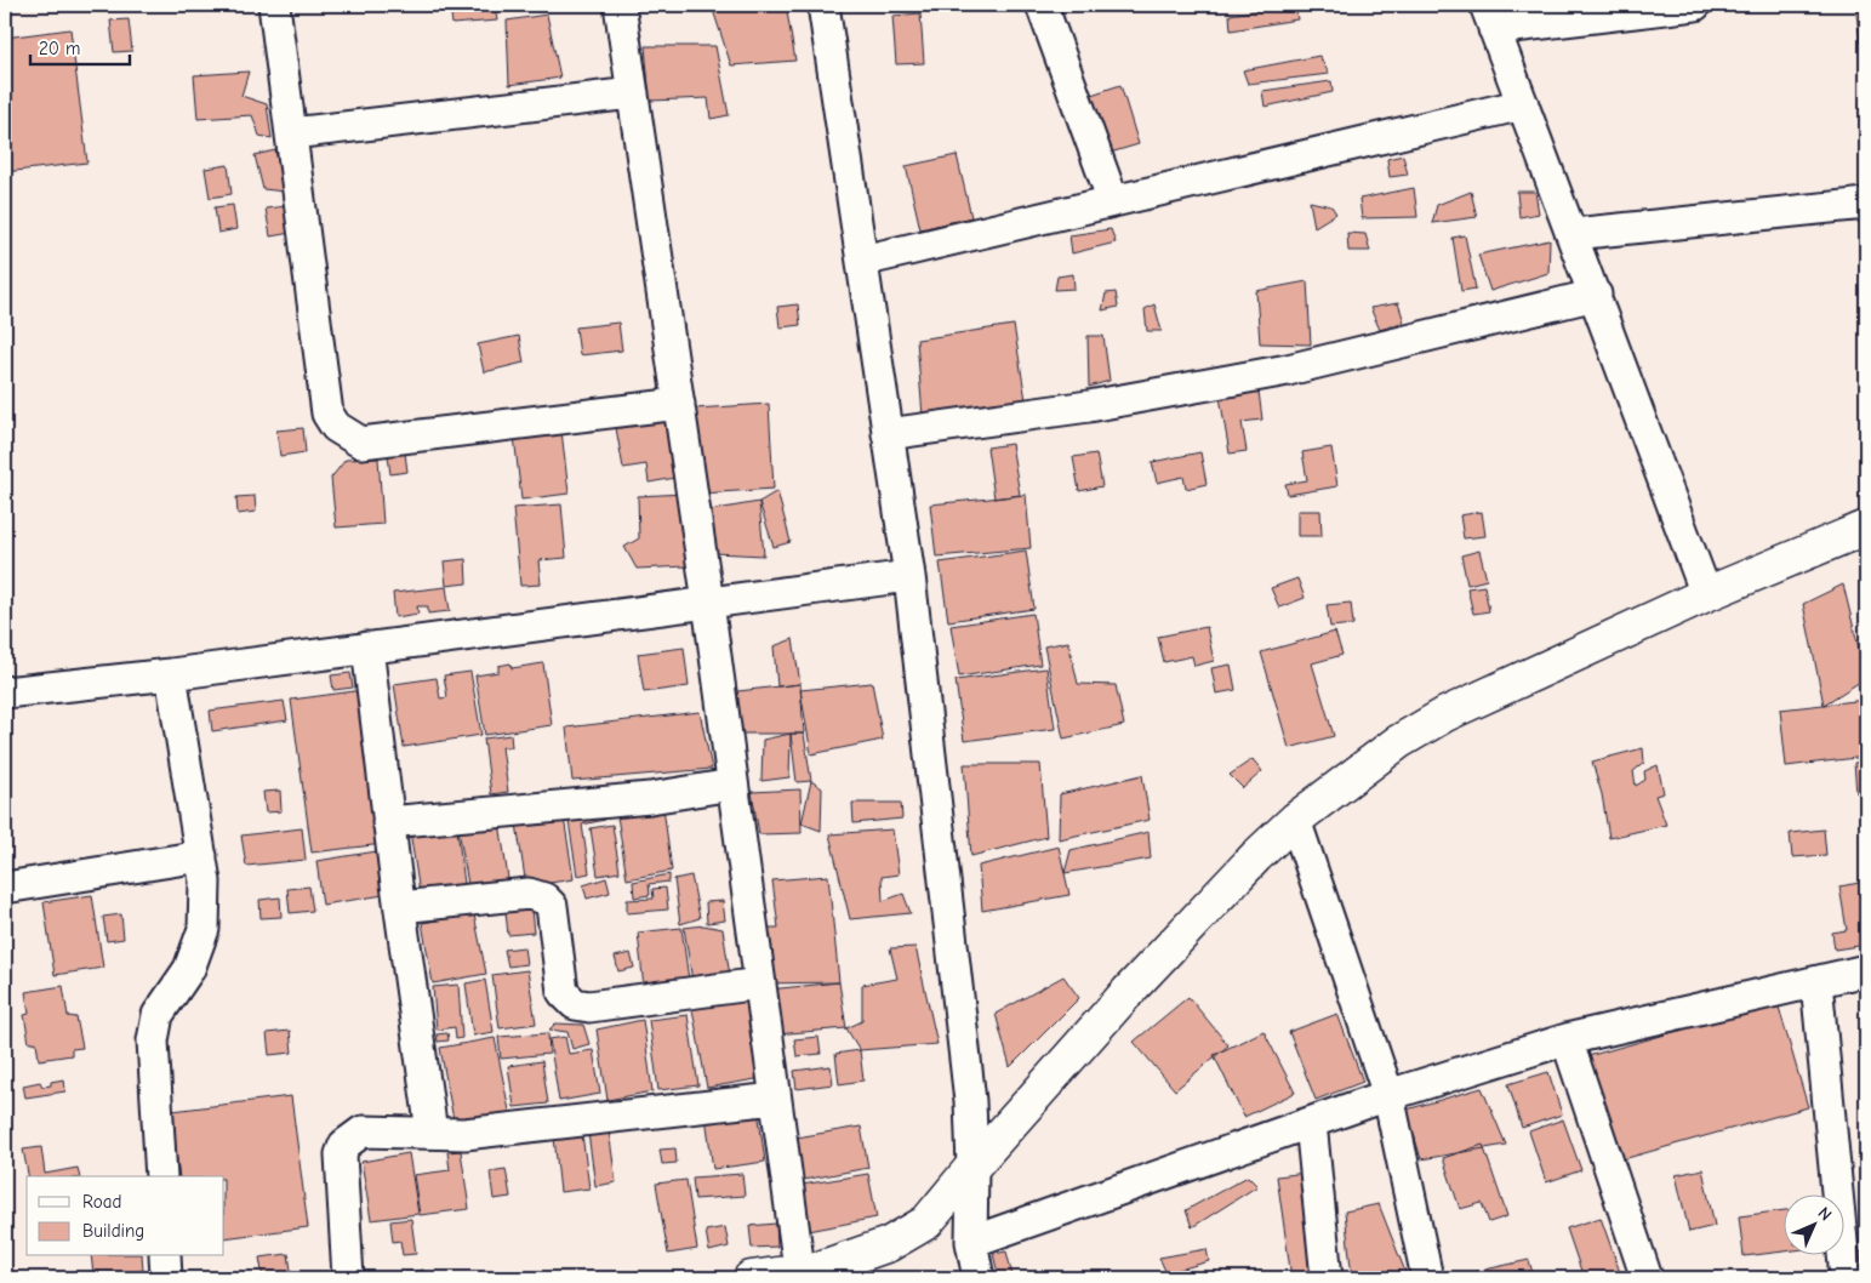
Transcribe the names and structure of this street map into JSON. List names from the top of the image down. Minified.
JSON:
{"legend":["Road","Building"],"scale_bar":"20 m","north":"top right"}
